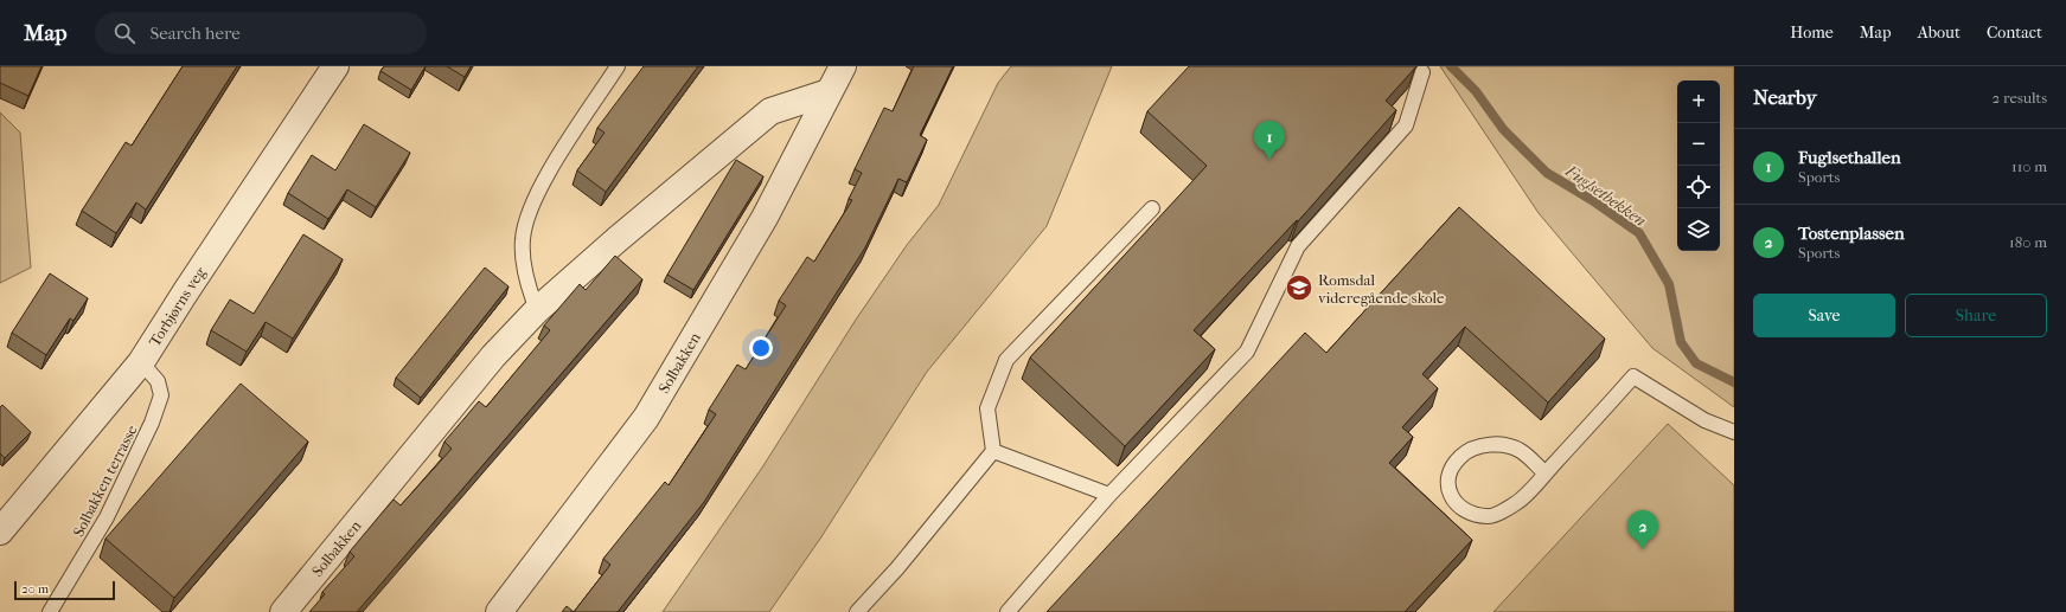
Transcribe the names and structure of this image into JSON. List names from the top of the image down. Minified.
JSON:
{"streets":{"street":["Torbjørns veg","Solbakken"],"lane":["Solbakken terrasse"]},"crossings":[["Torbjørns veg","Solbakken terrasse"]],"water":["Fuglsetbekken"],"places":{"school or university":["Romsdal videregående skole"]},"scale_bar":"20 m","page":{"header":"Map","search":"Search here","nav":["Home","Map","About","Contact"],"heading":["Nearby","2 results"],"map_buttons":["+","−"],"pins":["1","2"],"list":[{"mark":"1","name":"Fuglsethallen","note":"Sports","value":"110 m"},{"mark":"2","name":"Tostenplassen","note":"Sports","value":"180 m"}],"buttons":["Save","Share"],"scale":"20 m"}}
